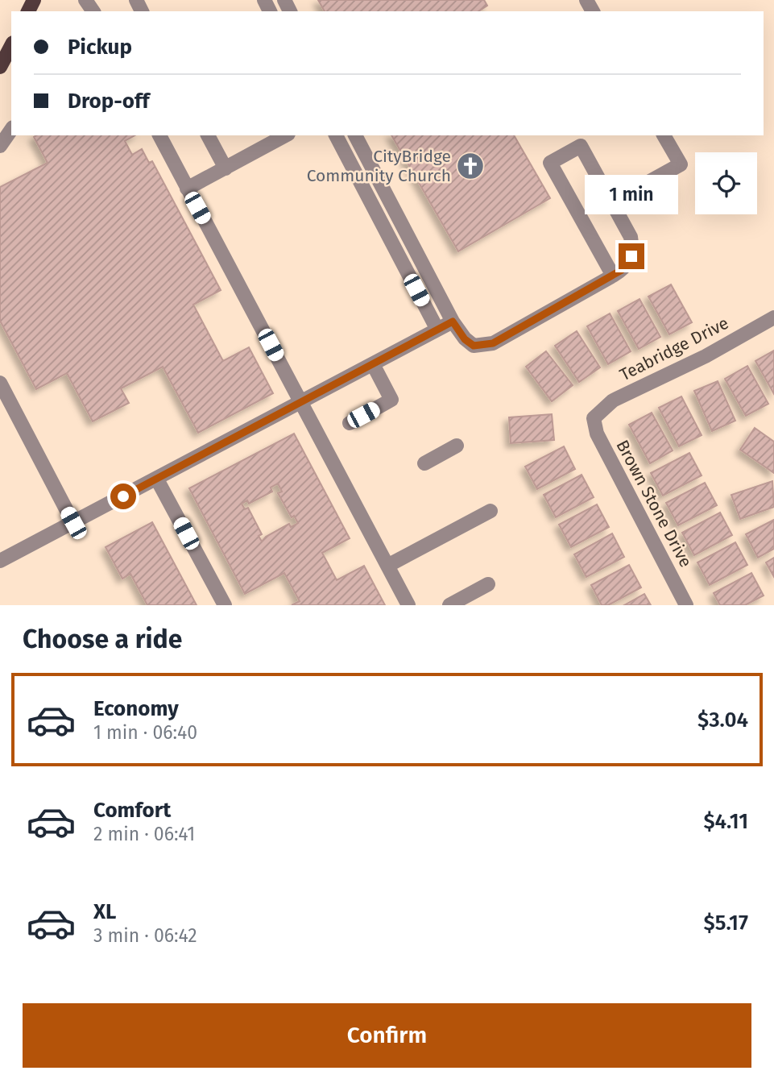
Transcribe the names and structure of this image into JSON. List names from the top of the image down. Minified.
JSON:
{"streets":{"street":["Teabridge Drive","Brown Stone Drive"]},"crossings":[["Teabridge Drive","Brown Stone Drive"]],"places":{"church":["CityBridge Community Church"]},"page":{"banner":["Pickup","Drop-off"],"bubble":"1 min","heading":"Choose a ride","list":[{"name":"Economy","note":"1 min · 06:40","value":"$3.04"},{"name":"Comfort","note":"2 min · 06:41","value":"$4.11"},{"name":"XL","note":"3 min · 06:42","value":"$5.17"}],"buttons":"Confirm"}}
